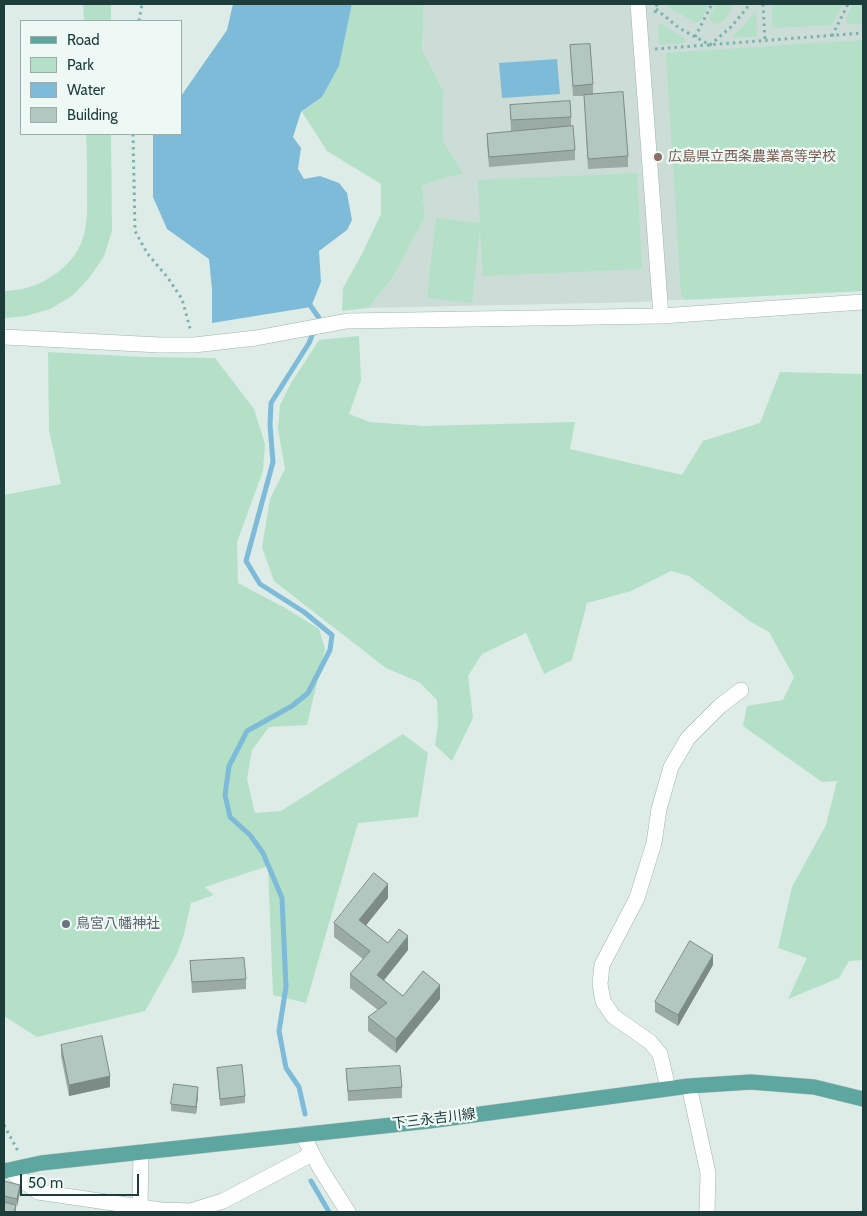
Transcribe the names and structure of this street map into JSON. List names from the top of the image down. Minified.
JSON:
{"streets":{"main road":["下三永吉川線"]},"places":["広島県立西条農業高等学校","鳥宮八幡神社"],"legend":["Road","Park","Water","Building"],"scale_bar":"50 m"}
